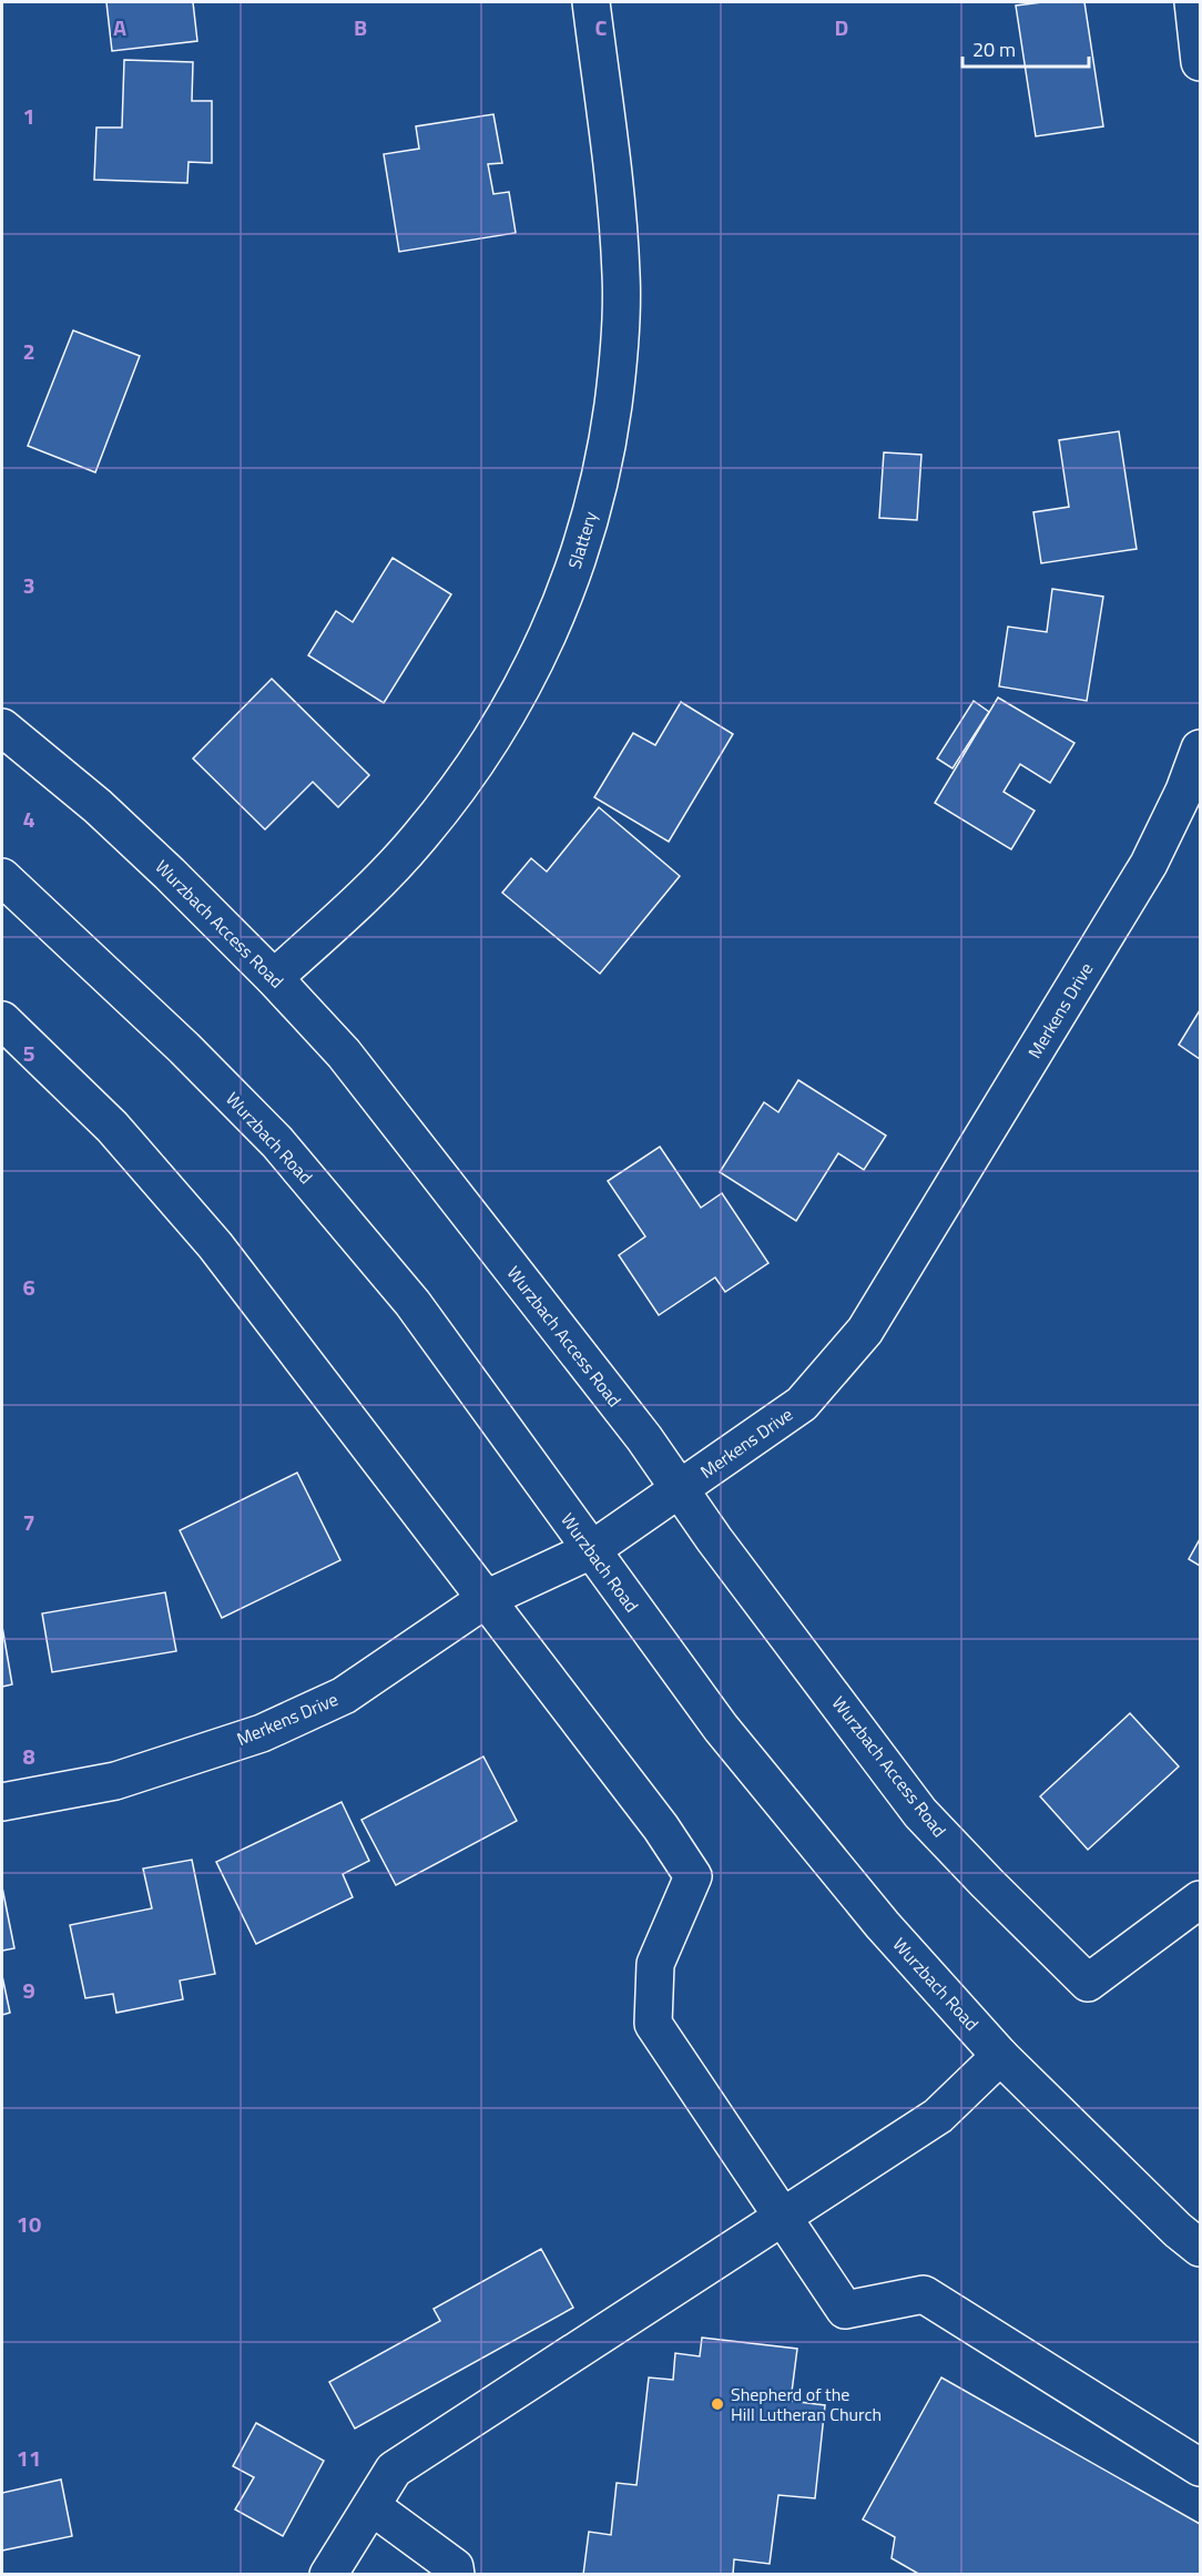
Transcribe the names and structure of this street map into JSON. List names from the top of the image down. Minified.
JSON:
{"streets":{"street":["Slattery","Wurzbach Access Road","Merkens Drive","Wurzbach Road"]},"crossings":[["Slattery","Wurzbach Access Road"],["Wurzbach Access Road","Merkens Drive"],["Merkens Drive","Wurzbach Road"]],"places":["Shepherd of the Hill Lutheran Church"],"scale_bar":"20 m","grid":{"columns":["A","B","C","D"],"rows":["1","2","3","4","5","6","7","8","9","10","11"]}}
